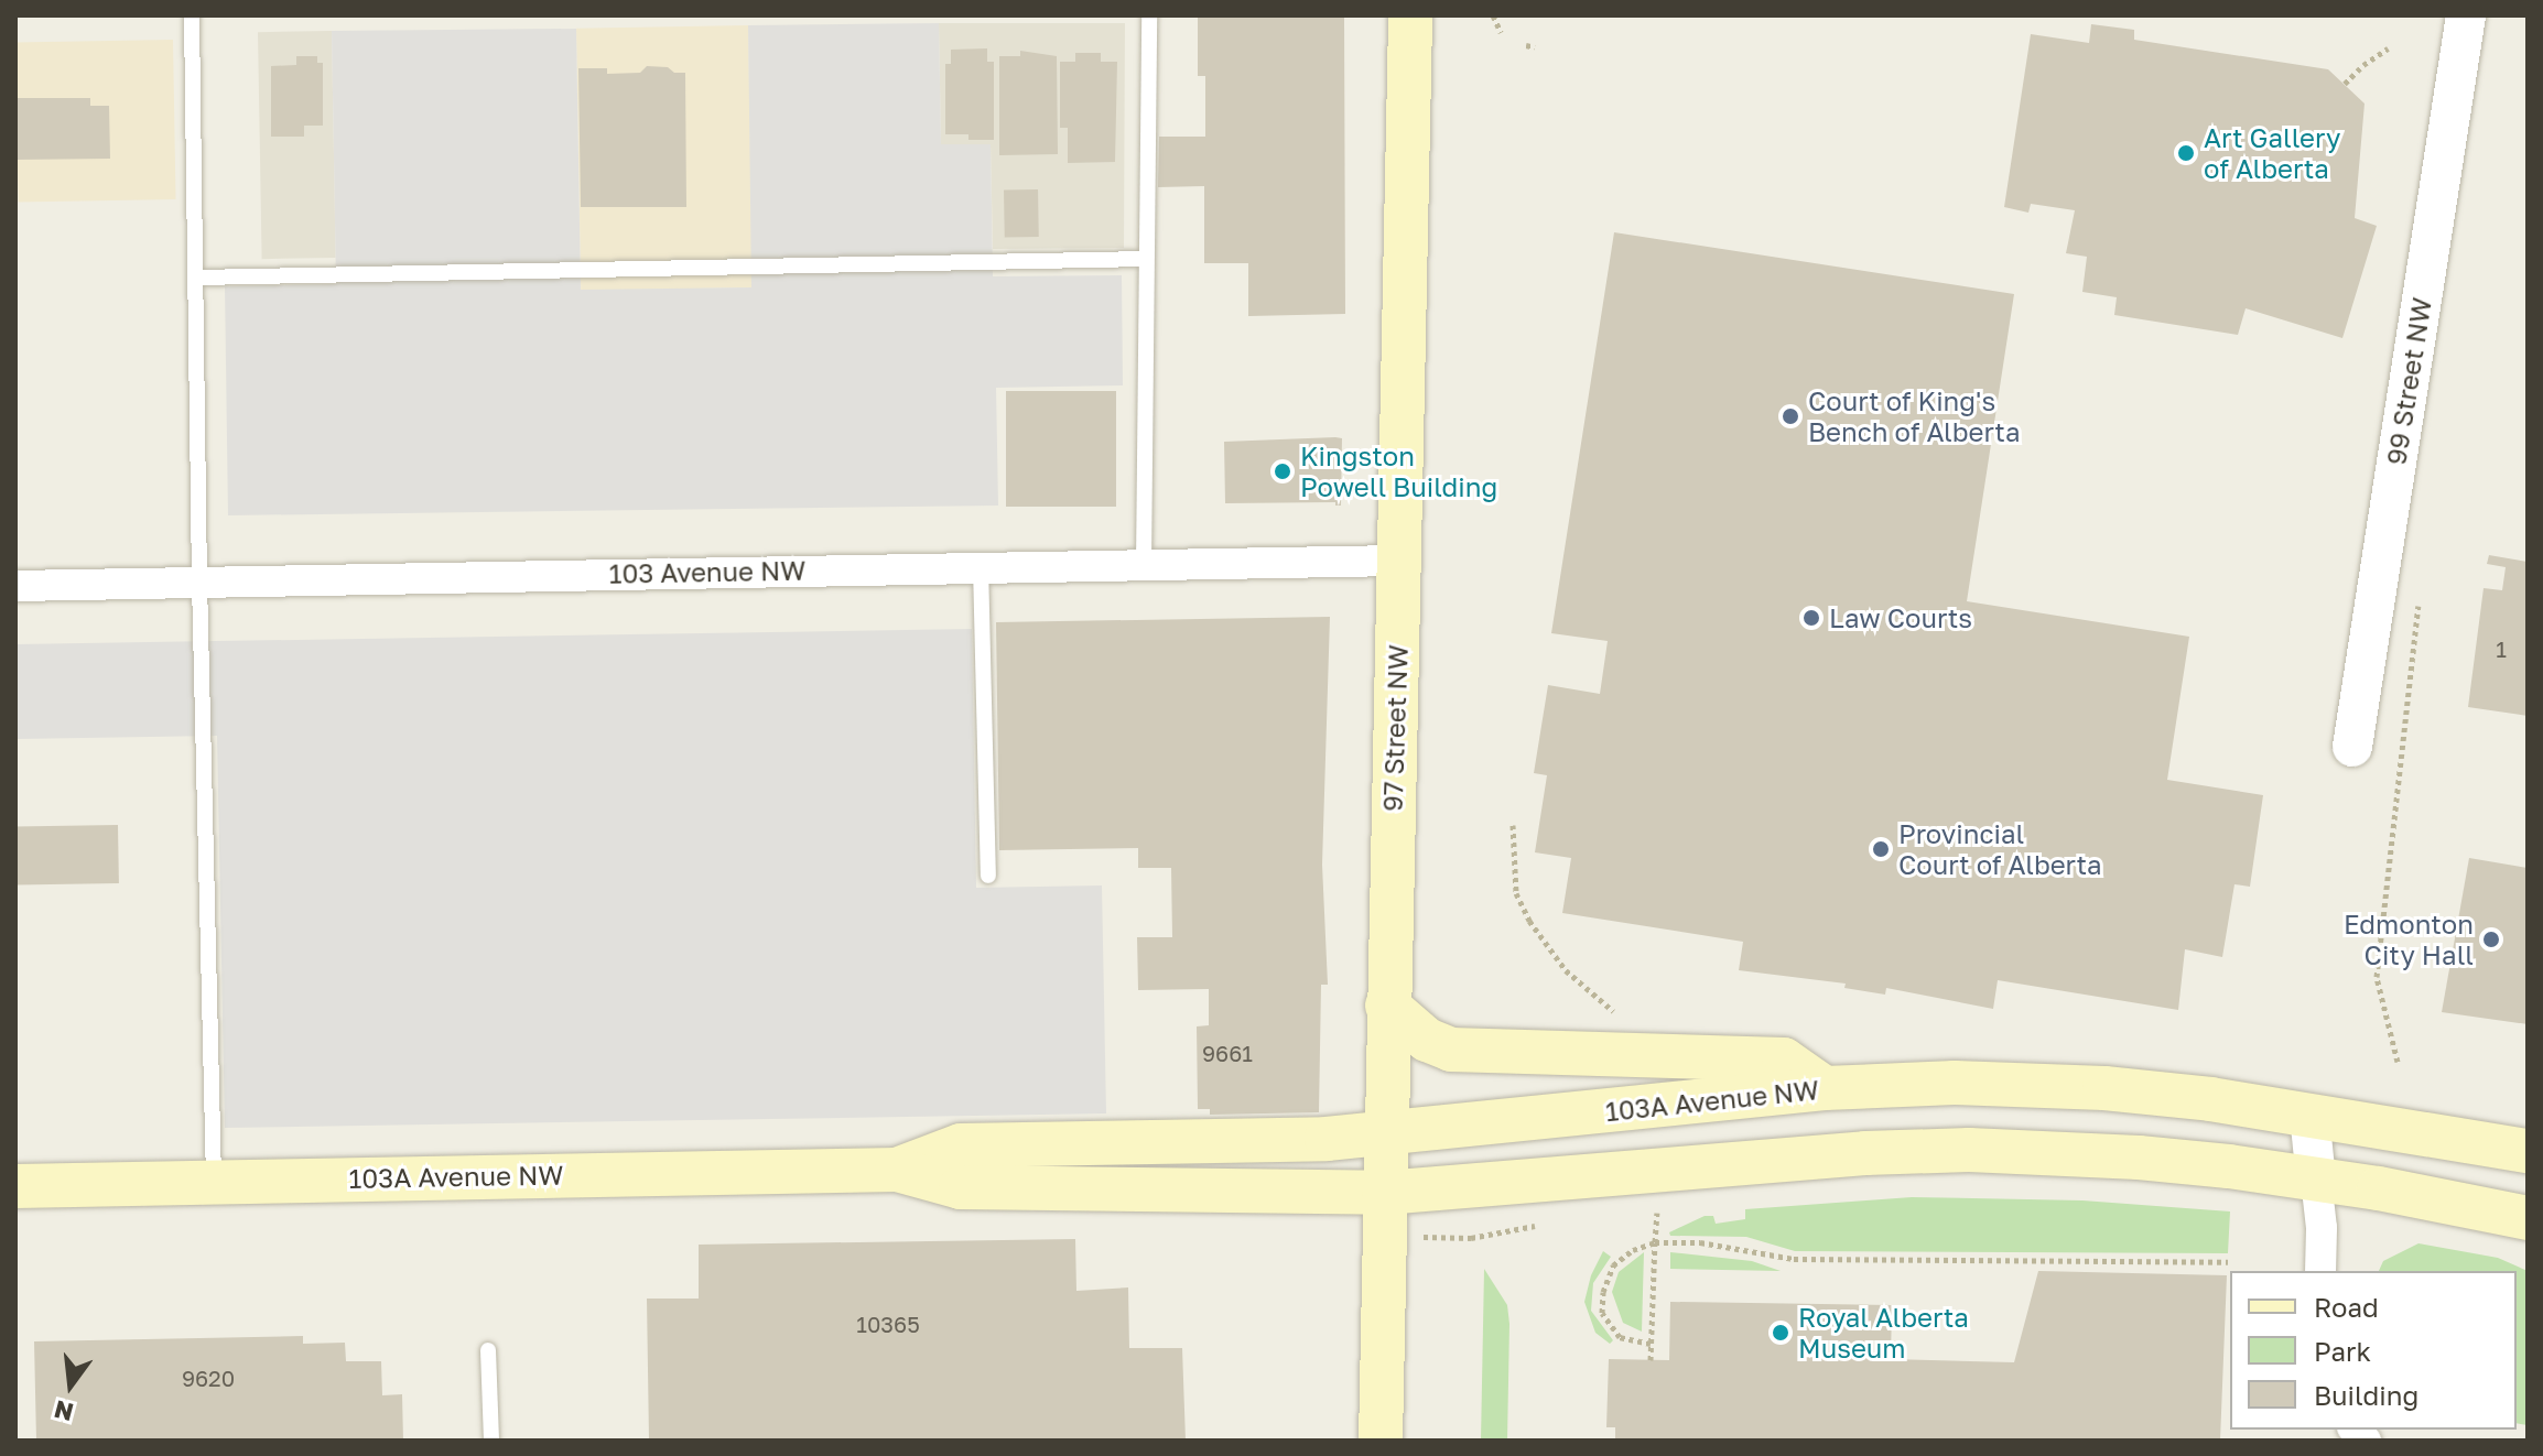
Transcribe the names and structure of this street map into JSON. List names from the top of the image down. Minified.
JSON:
{"streets":{"main road":["97 Street NW","103A Avenue NW"],"street":["99 Street NW","103 Avenue NW"]},"crossings":[["103 Avenue NW","97 Street NW"],["97 Street NW","103A Avenue NW"]],"places":["Art Gallery of Alberta","Court of King's Bench of Alberta","Kingston Powell Building","Law Courts","Provincial Court of Alberta","Edmonton City Hall","Royal Alberta Museum"],"house_numbers":["1","9661","10365","9620"],"legend":["Road","Park","Building"],"north":"bottom"}
